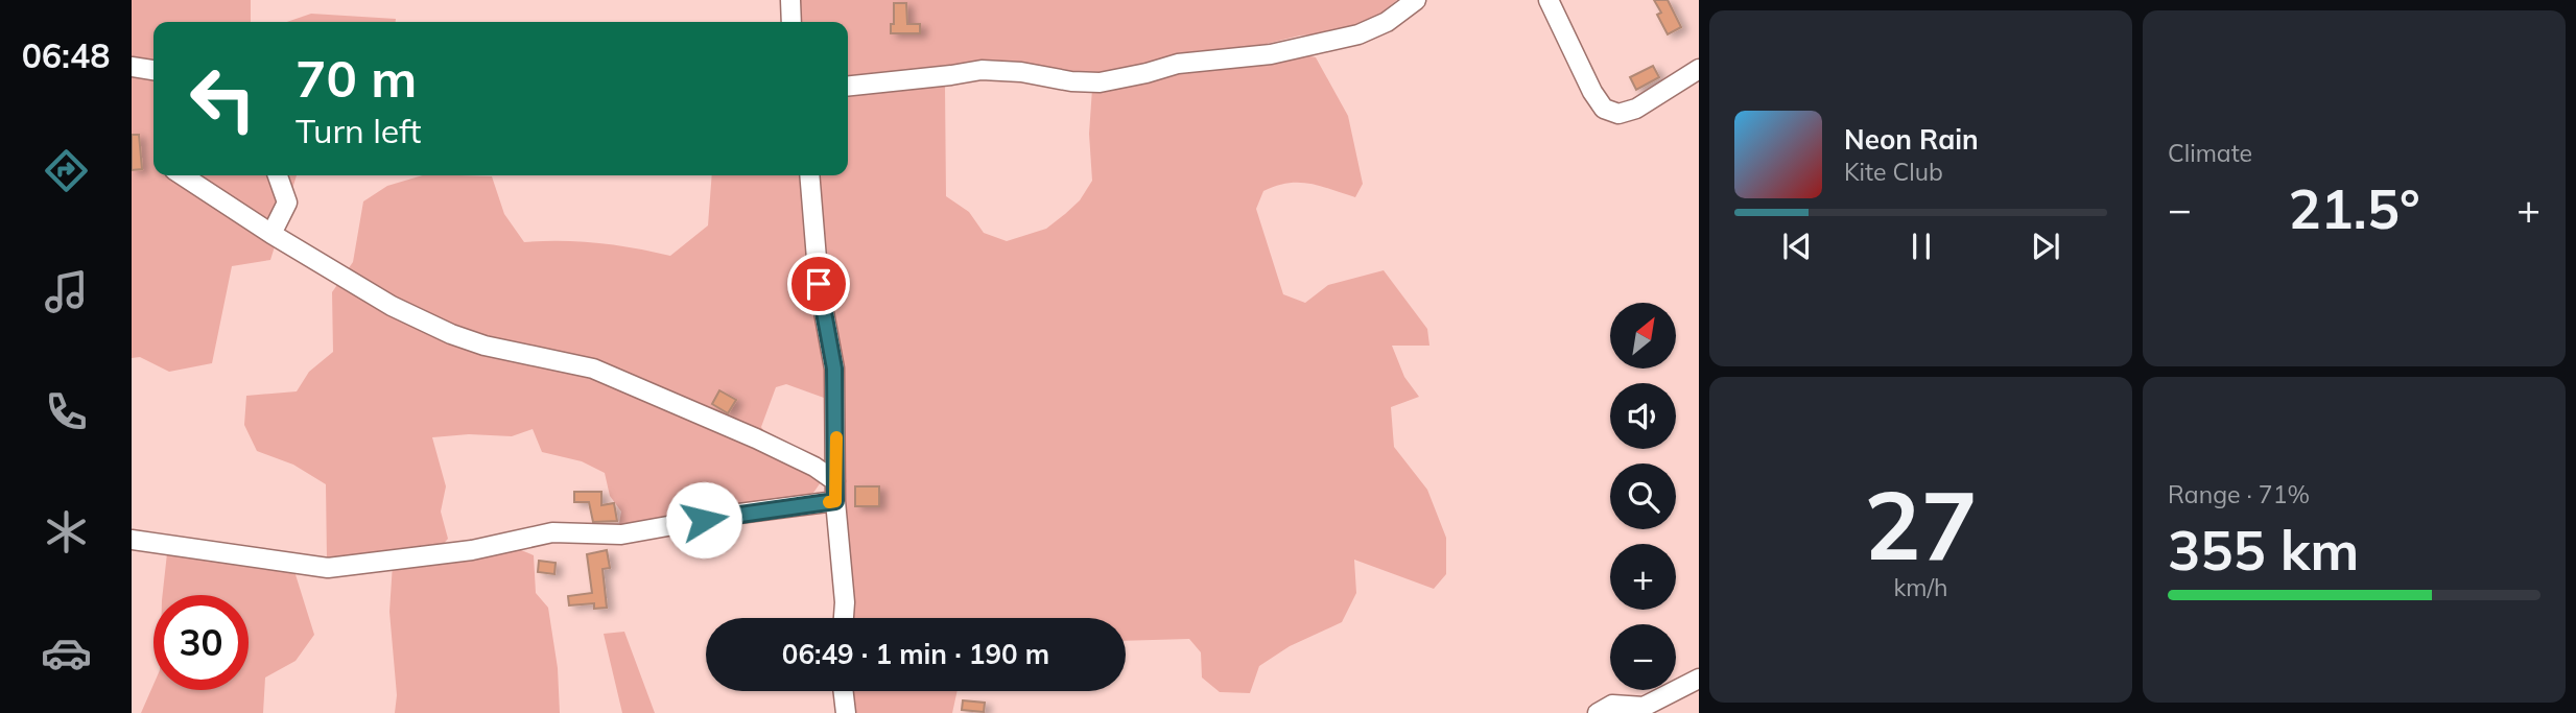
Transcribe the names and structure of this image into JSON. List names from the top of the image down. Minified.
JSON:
{"north":"top right","page":{"tabs":"06:48","tile":["Climate",["27","km/h"],["Range · 71%","355 km"]],"turn":["70 m","Turn left"],"song":["Neon Rain","Kite Club"],"heat":["−","21.5°","+"],"map_buttons":["+","−"],"limit":"30","trip":"06:49 · 1 min · 190 m"}}
